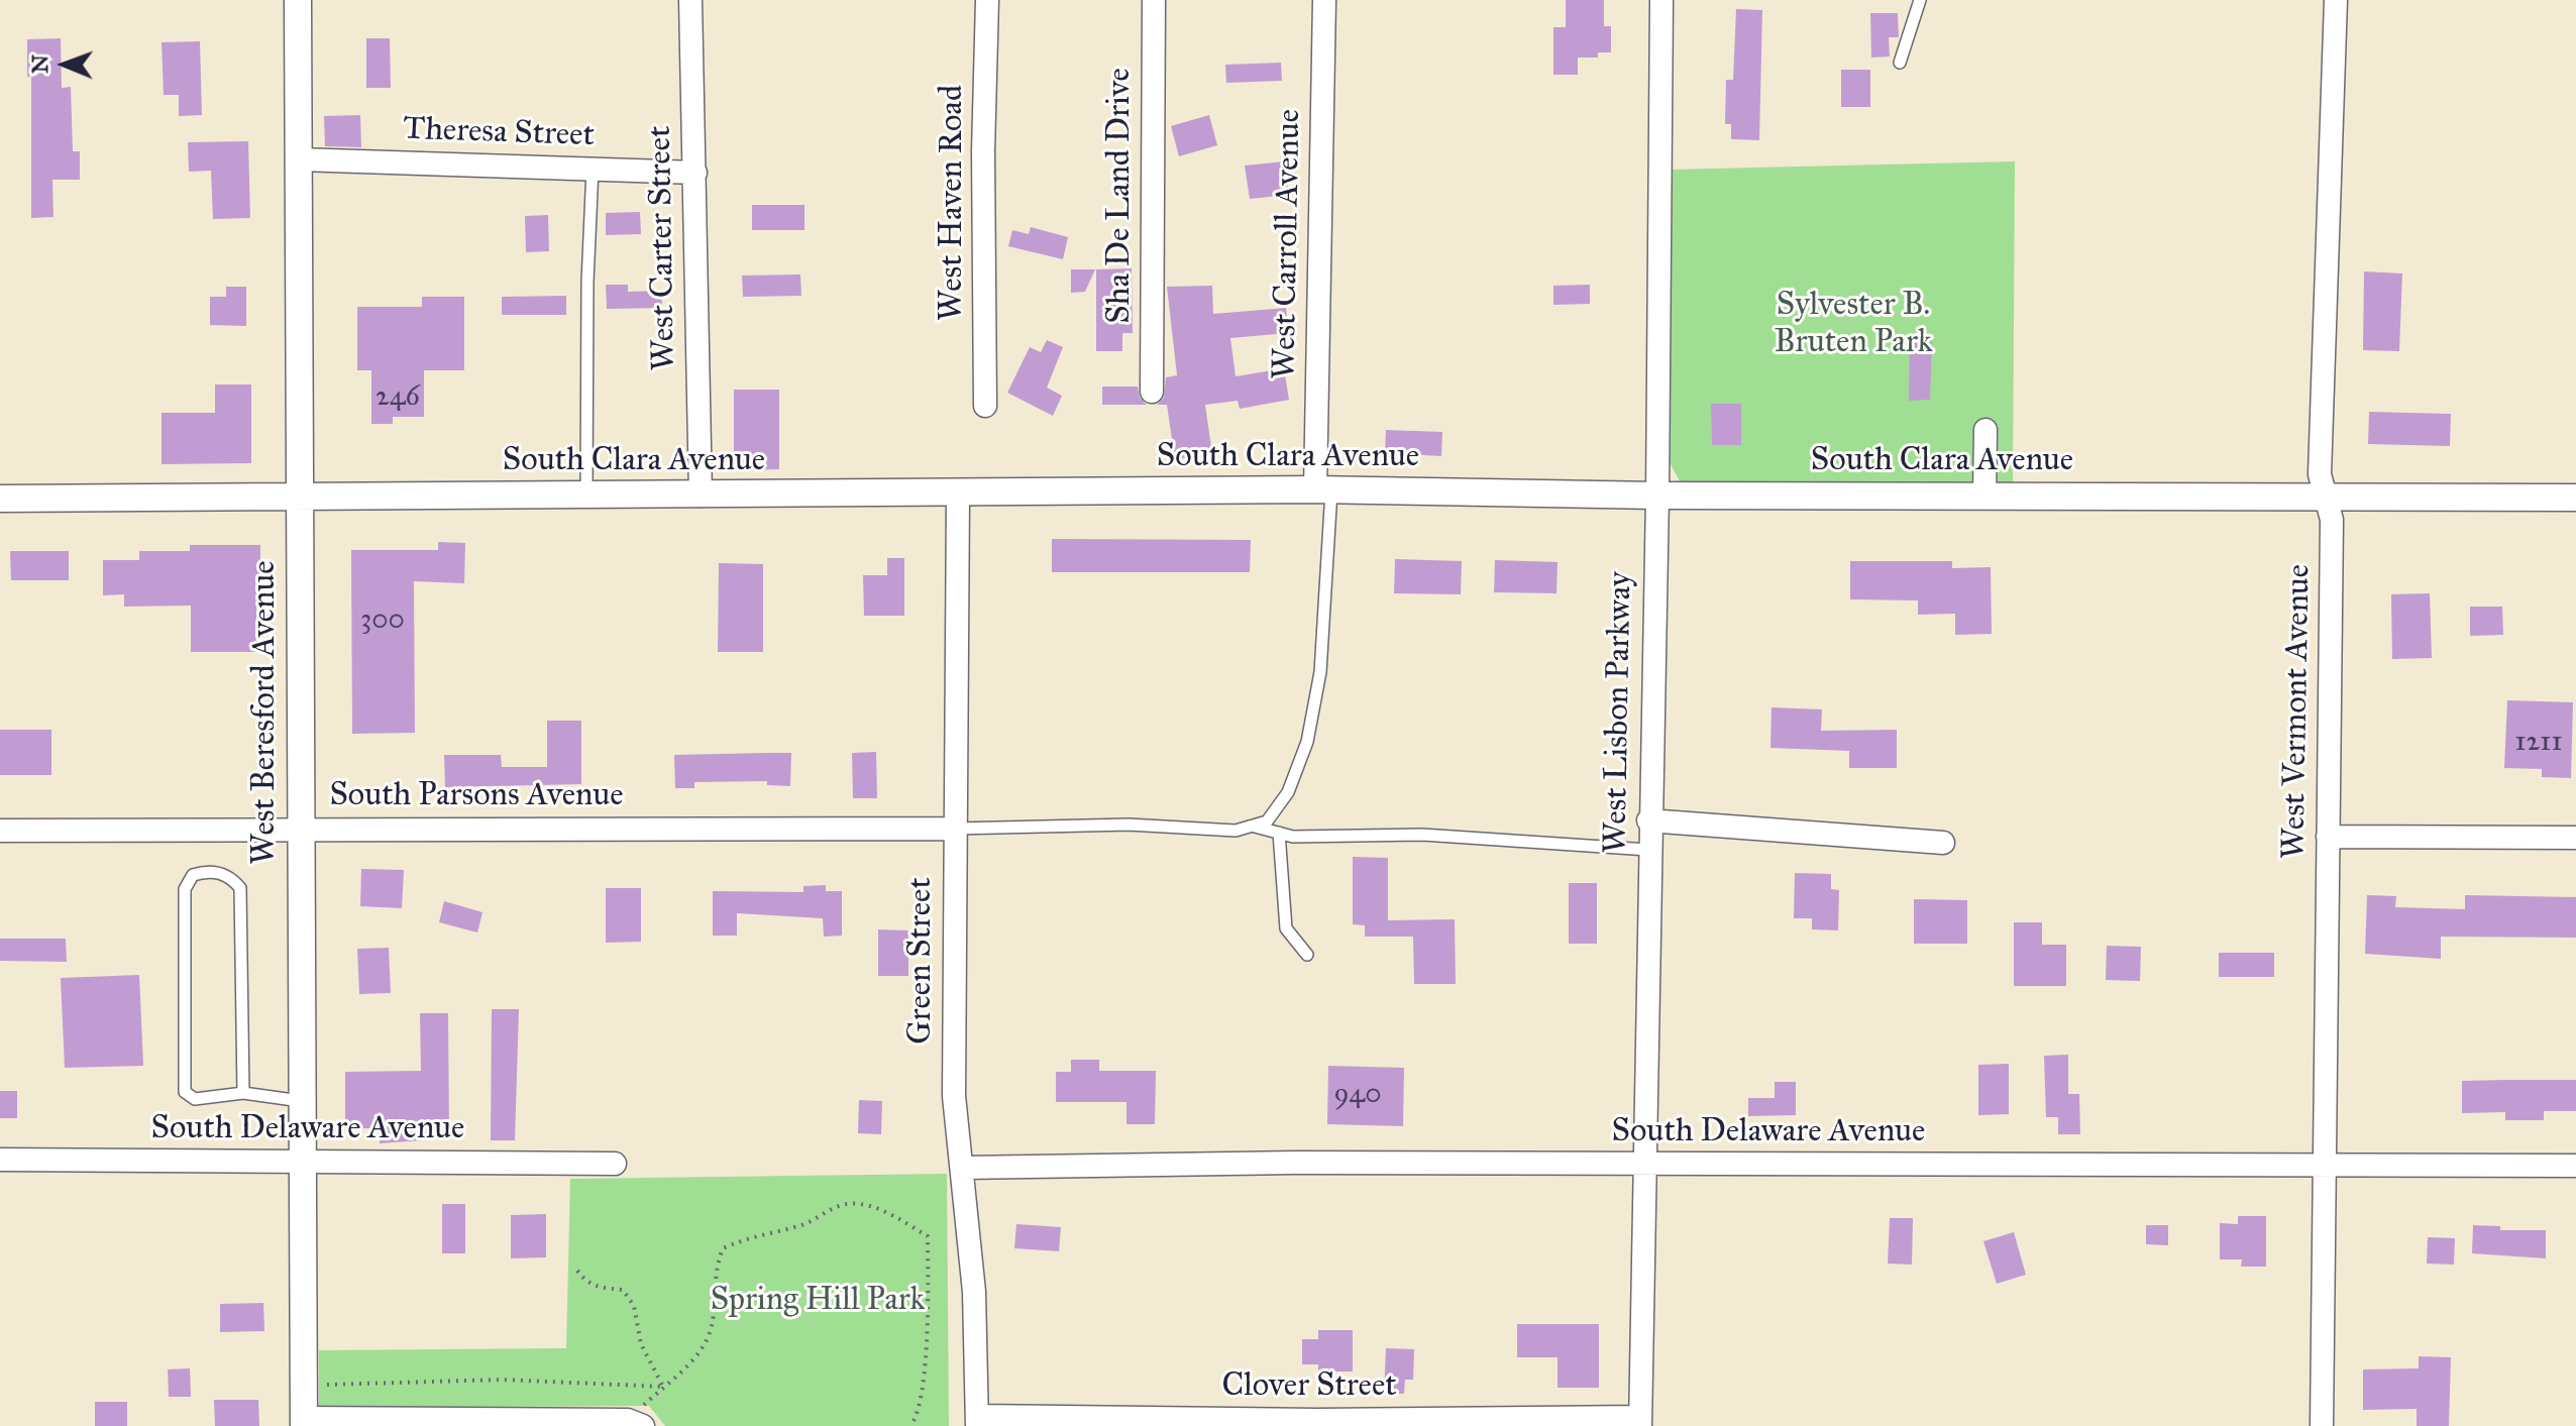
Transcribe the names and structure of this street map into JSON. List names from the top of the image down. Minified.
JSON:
{"streets":{"street":["Theresa Street","Sha De Land Drive","West Haven Road","West Carroll Avenue","West Carter Street","South Clara Avenue","West Vermont Avenue","West Beresford Avenue","West Lisbon Parkway","South Parsons Avenue","Green Street","South Delaware Avenue","Clover Street"]},"crossings":[["Theresa Street","West Carter Street"],["Theresa Street","West Beresford Avenue"],["West Carroll Avenue","South Clara Avenue"],["West Carter Street","South Clara Avenue"],["South Clara Avenue","West Vermont Avenue"],["South Clara Avenue","West Beresford Avenue"],["South Clara Avenue","West Lisbon Parkway"],["South Clara Avenue","Green Street"],["West Vermont Avenue","South Delaware Avenue"],["West Beresford Avenue","South Parsons Avenue"],["West Beresford Avenue","South Delaware Avenue"],["West Lisbon Parkway","South Delaware Avenue"],["West Lisbon Parkway","Clover Street"],["South Parsons Avenue","Green Street"],["Green Street","South Delaware Avenue"],["Green Street","Clover Street"]],"parks":["Sylvester B. Bruten Park","Spring Hill Park"],"house_numbers":["246","300","1211","940"],"north":"left"}
